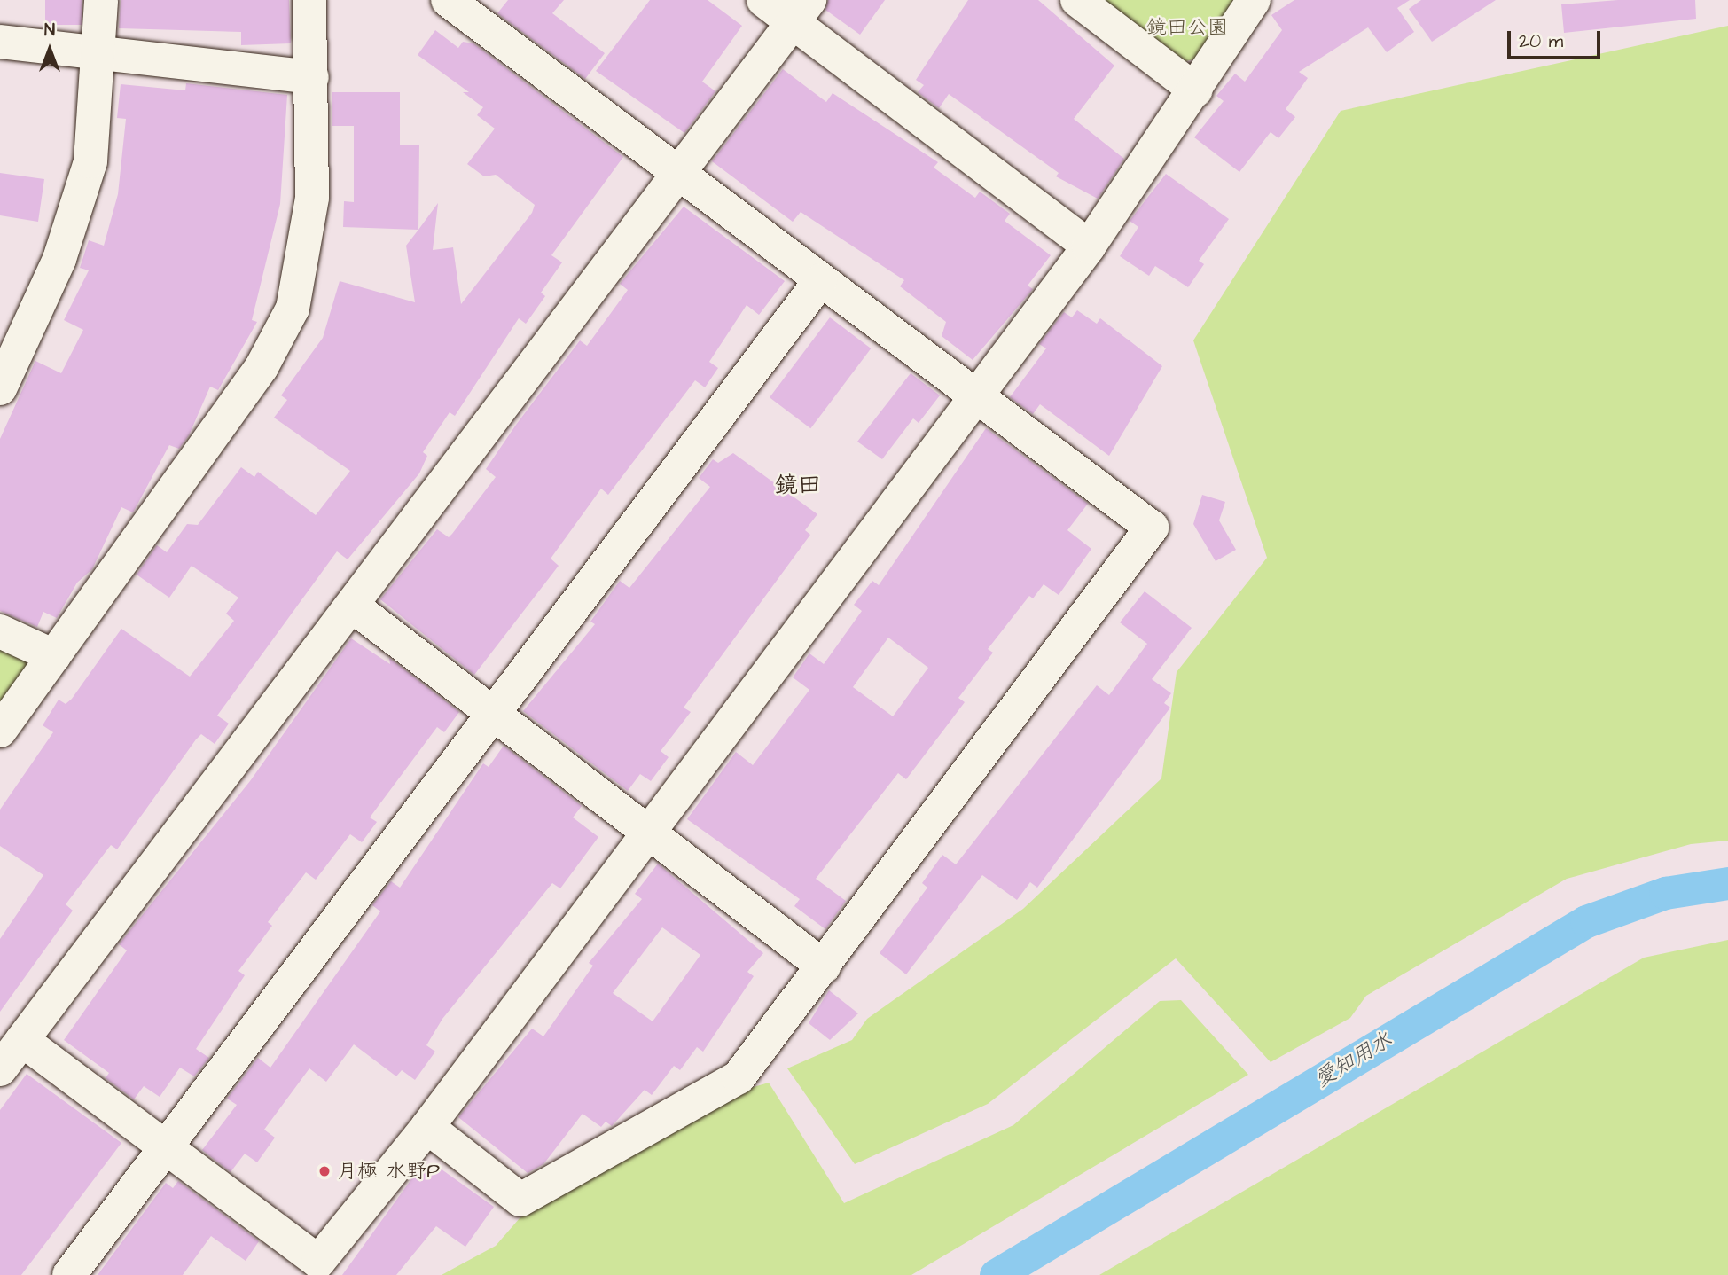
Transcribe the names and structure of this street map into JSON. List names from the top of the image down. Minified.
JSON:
{"districts":["鏡田"],"water":["愛知用水"],"parks":["鏡田公園"],"places":["月極 水野P"],"scale_bar":"20 m","north":"top"}
